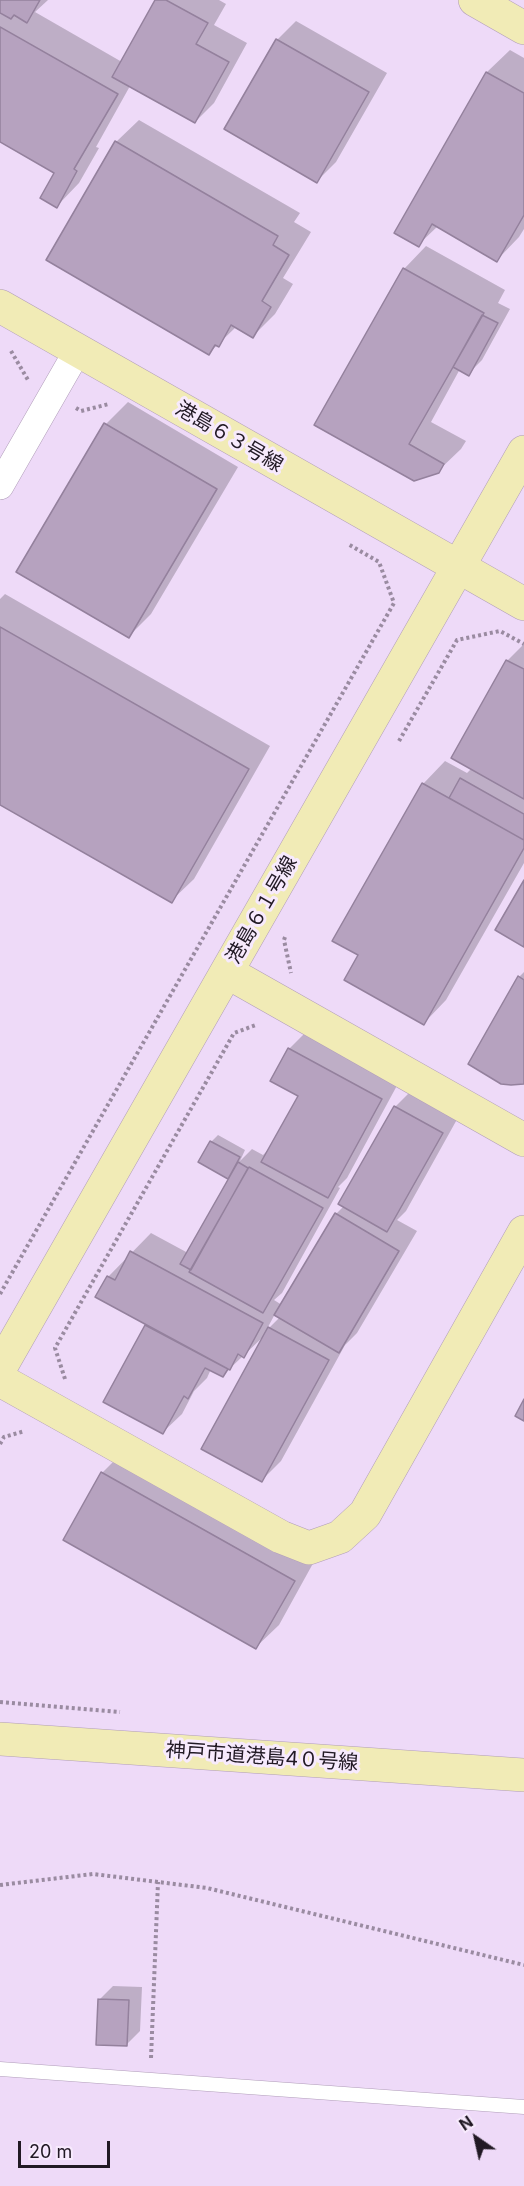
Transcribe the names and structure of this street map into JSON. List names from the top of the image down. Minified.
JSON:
{"streets":{"street":["港島６３号線","港島６１号線","神戸市道港島4０号線"]},"crossings":[["港島６３号線","港島６１号線"]],"scale_bar":"20 m","north":"top left"}
